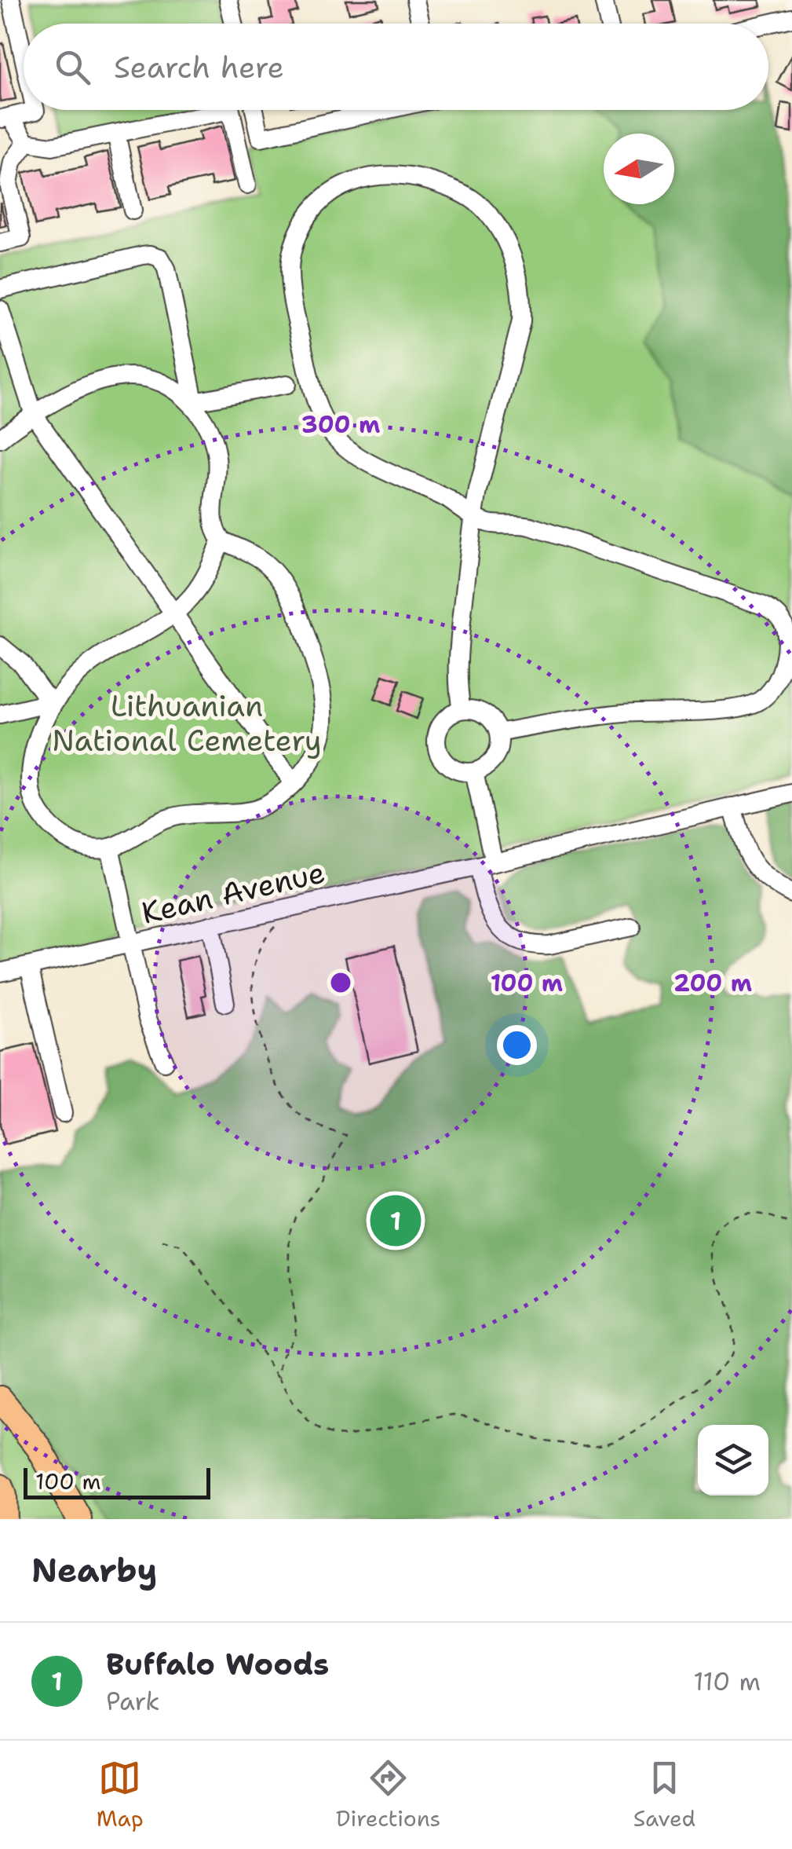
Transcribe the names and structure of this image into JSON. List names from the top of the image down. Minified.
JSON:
{"streets":{"street":["Kean Avenue"]},"parks":["Lithuanian National Cemetery"],"scale_bar":"100 m","north":"left","page":{"search":"Search here","pins":"1","scale":"100 m","heading":"Nearby","list":[{"mark":"1","name":"Buffalo Woods","note":"Park","value":"110 m"}],"nav":["Map","Directions","Saved"]},"rings":["300 m","100 m","200 m"]}
